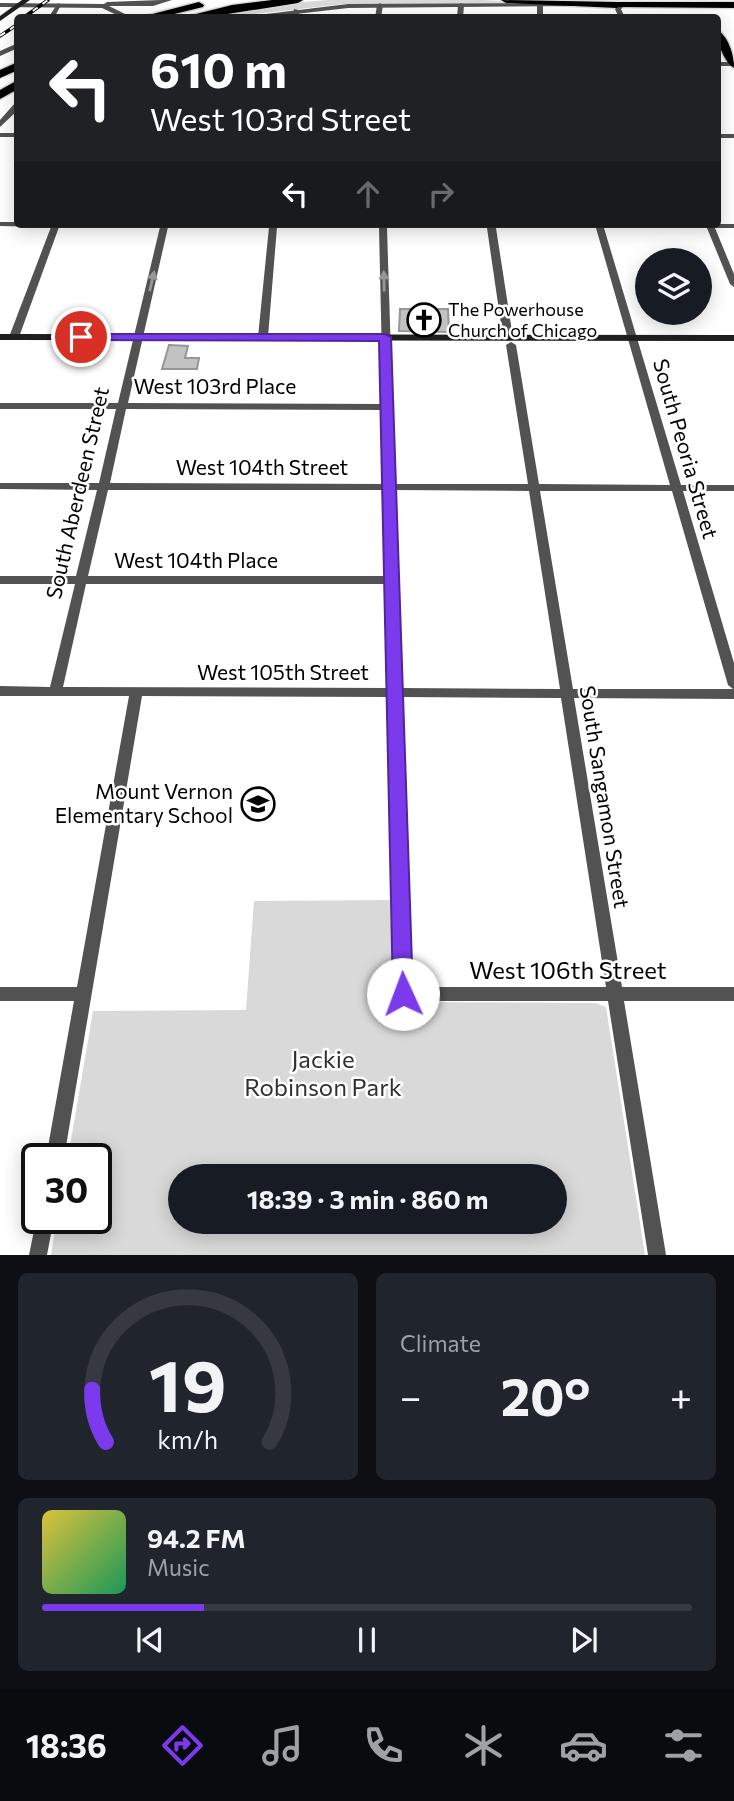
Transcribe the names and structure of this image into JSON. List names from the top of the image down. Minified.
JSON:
{"streets":{"street":["West 103rd Place","South Peoria Street","West 104th Street","South Aberdeen Street","West 104th Place","West 105th Street","South Sangamon Street","West 106th Street"]},"crossings":[["West 103rd Place","South Aberdeen Street"],["South Peoria Street","West 104th Street"],["West 104th Street","South Aberdeen Street"],["West 104th Street","South Sangamon Street"],["South Aberdeen Street","West 104th Place"],["South Aberdeen Street","West 105th Street"],["West 105th Street","South Sangamon Street"],["West 105th Street","West 106th Street"],["South Sangamon Street","West 106th Street"]],"parks":["Jackie Robinson Park"],"places":{"church":["The Powerhouse Church of Chicago"],"school or university":["Mount Vernon Elementary School"]},"page":{"turn":["610 m","West 103rd Street"],"limit":"30","trip":"18:39 · 3 min · 860 m","tile":"Climate","heat":["−","20°","+"],"song":["94.2 FM","Music"],"tabs":"18:36","gauge":["19","km/h"]}}
